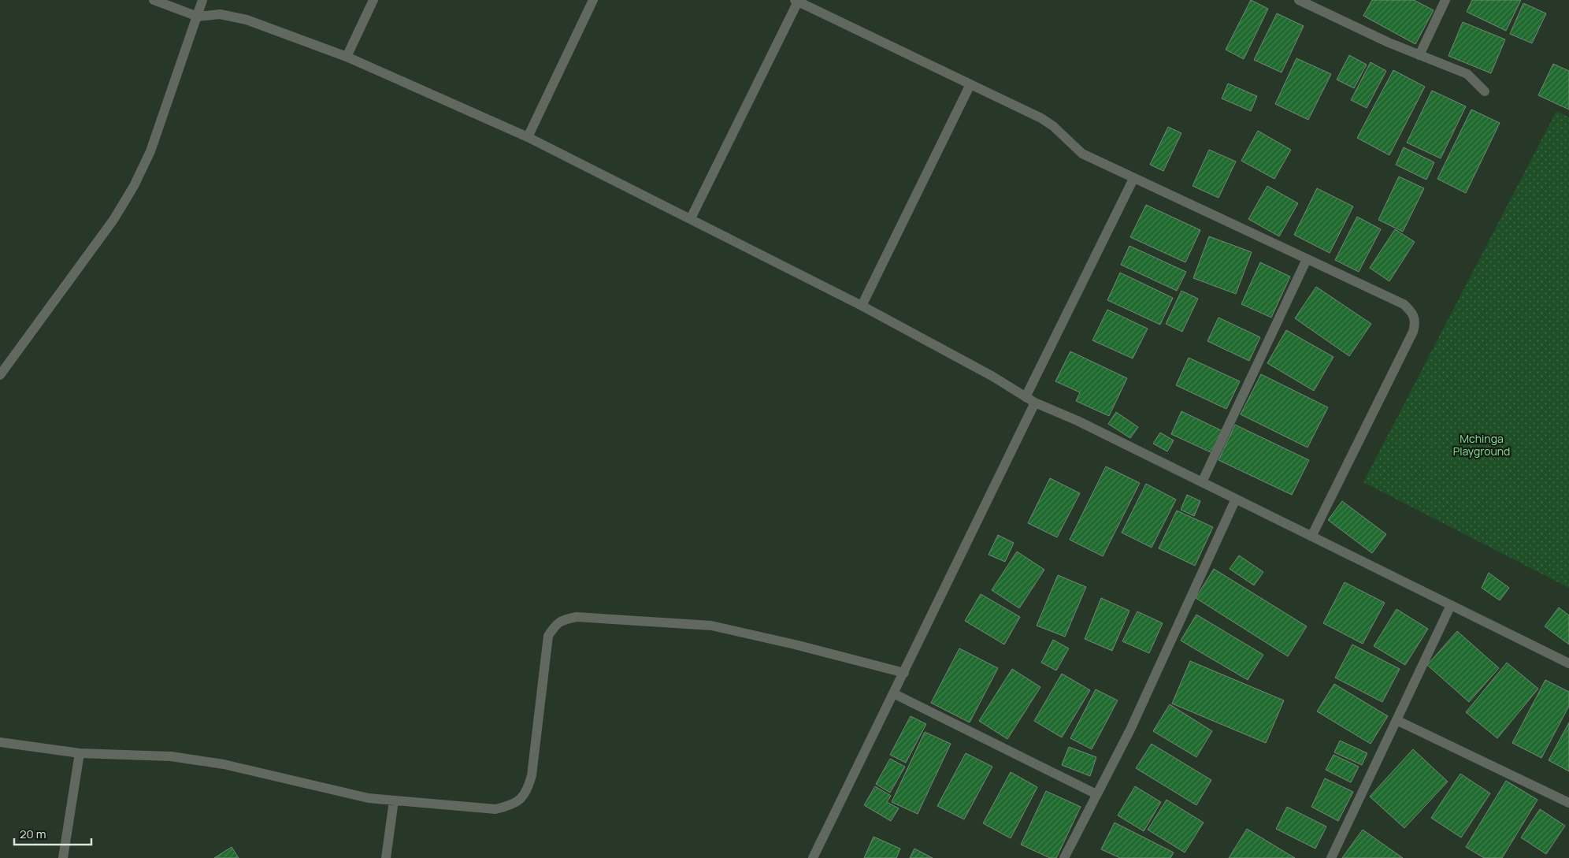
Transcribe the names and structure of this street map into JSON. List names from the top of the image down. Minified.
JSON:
{"parks":["Mchinga Playground"],"scale_bar":"20 m"}
